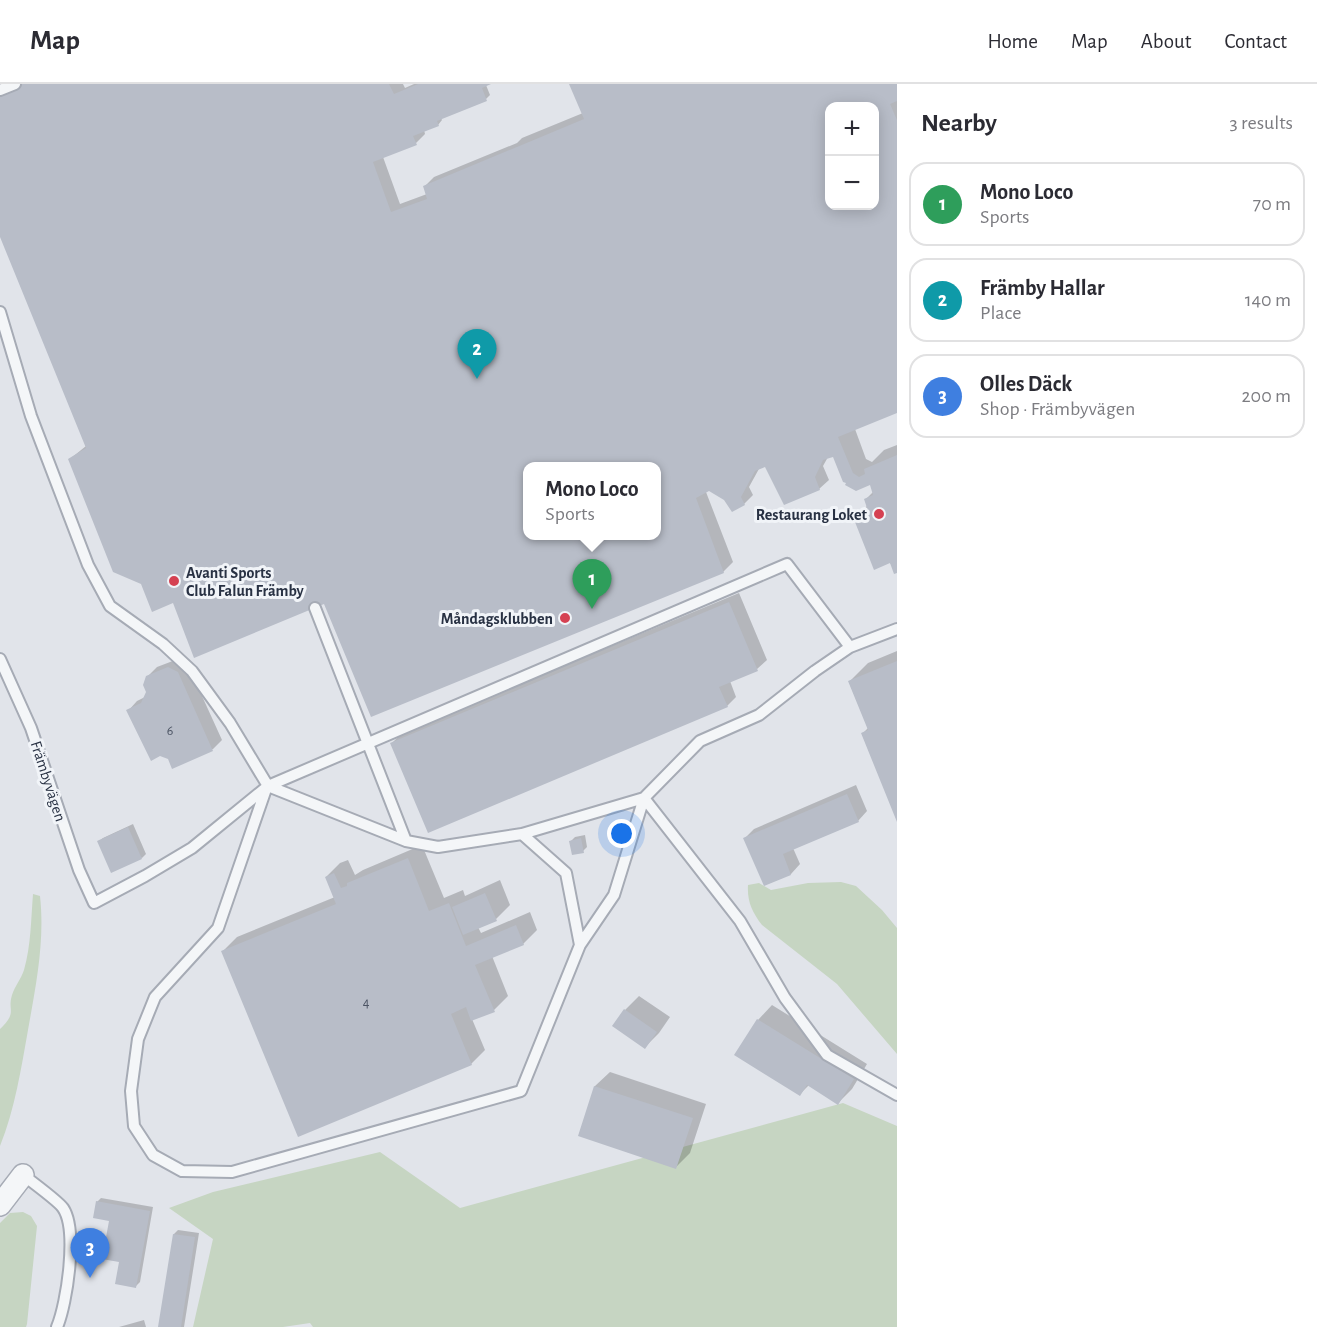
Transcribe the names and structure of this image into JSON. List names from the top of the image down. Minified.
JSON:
{"streets":{"lane":["Främbyvägen"]},"places":["Restaurang Loket","Avanti Sports Club Falun Främby","Måndagsklubben"],"house_numbers":["6","4"],"page":{"header":"Map","nav":["Home","Map","About","Contact"],"heading":["Nearby","3 results"],"map_buttons":["+","−"],"list":[{"mark":"1","name":"Mono Loco","note":"Sports","value":"70 m"},{"mark":"2","name":"Främby Hallar","note":"Place","value":"140 m"},{"mark":"3","name":"Olles Däck","note":"Shop · Främbyvägen","value":"200 m"}],"pins":["2","1","3"],"popup":["Mono Loco","Sports"]}}
